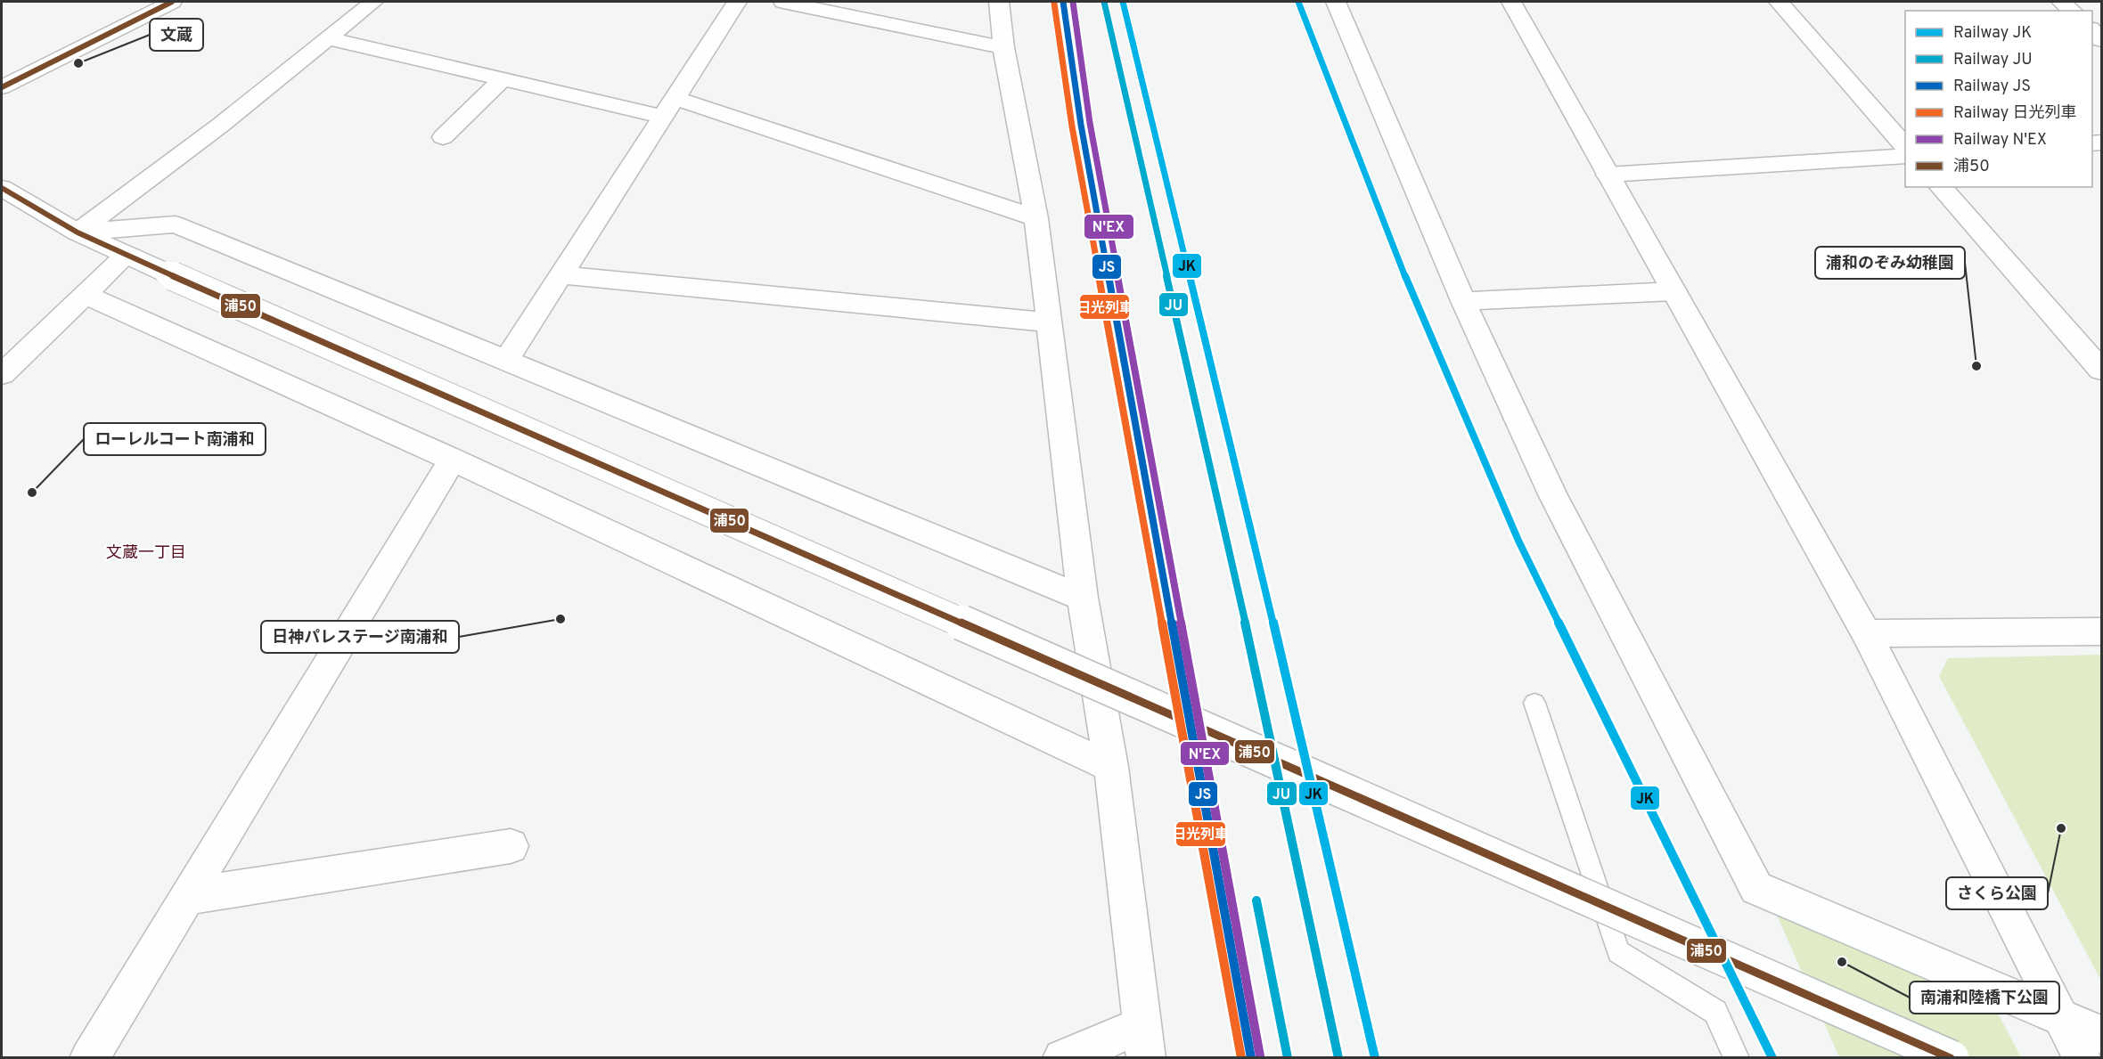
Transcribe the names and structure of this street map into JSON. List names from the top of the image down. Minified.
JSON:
{"districts":["文蔵一丁目"],"places":["文蔵","浦和のぞみ幼稚園","ローレルコート南浦和","日神パレステージ南浦和","さくら公園","南浦和陸橋下公園"],"lines":["rail line JK","rail line JU","rail line JS","rail line N'EX","transit line 浦50","rail line 日光列車"],"legend":["Railway JK","Railway JU","Railway JS","Railway 日光列車","Railway N'EX","浦50"]}
